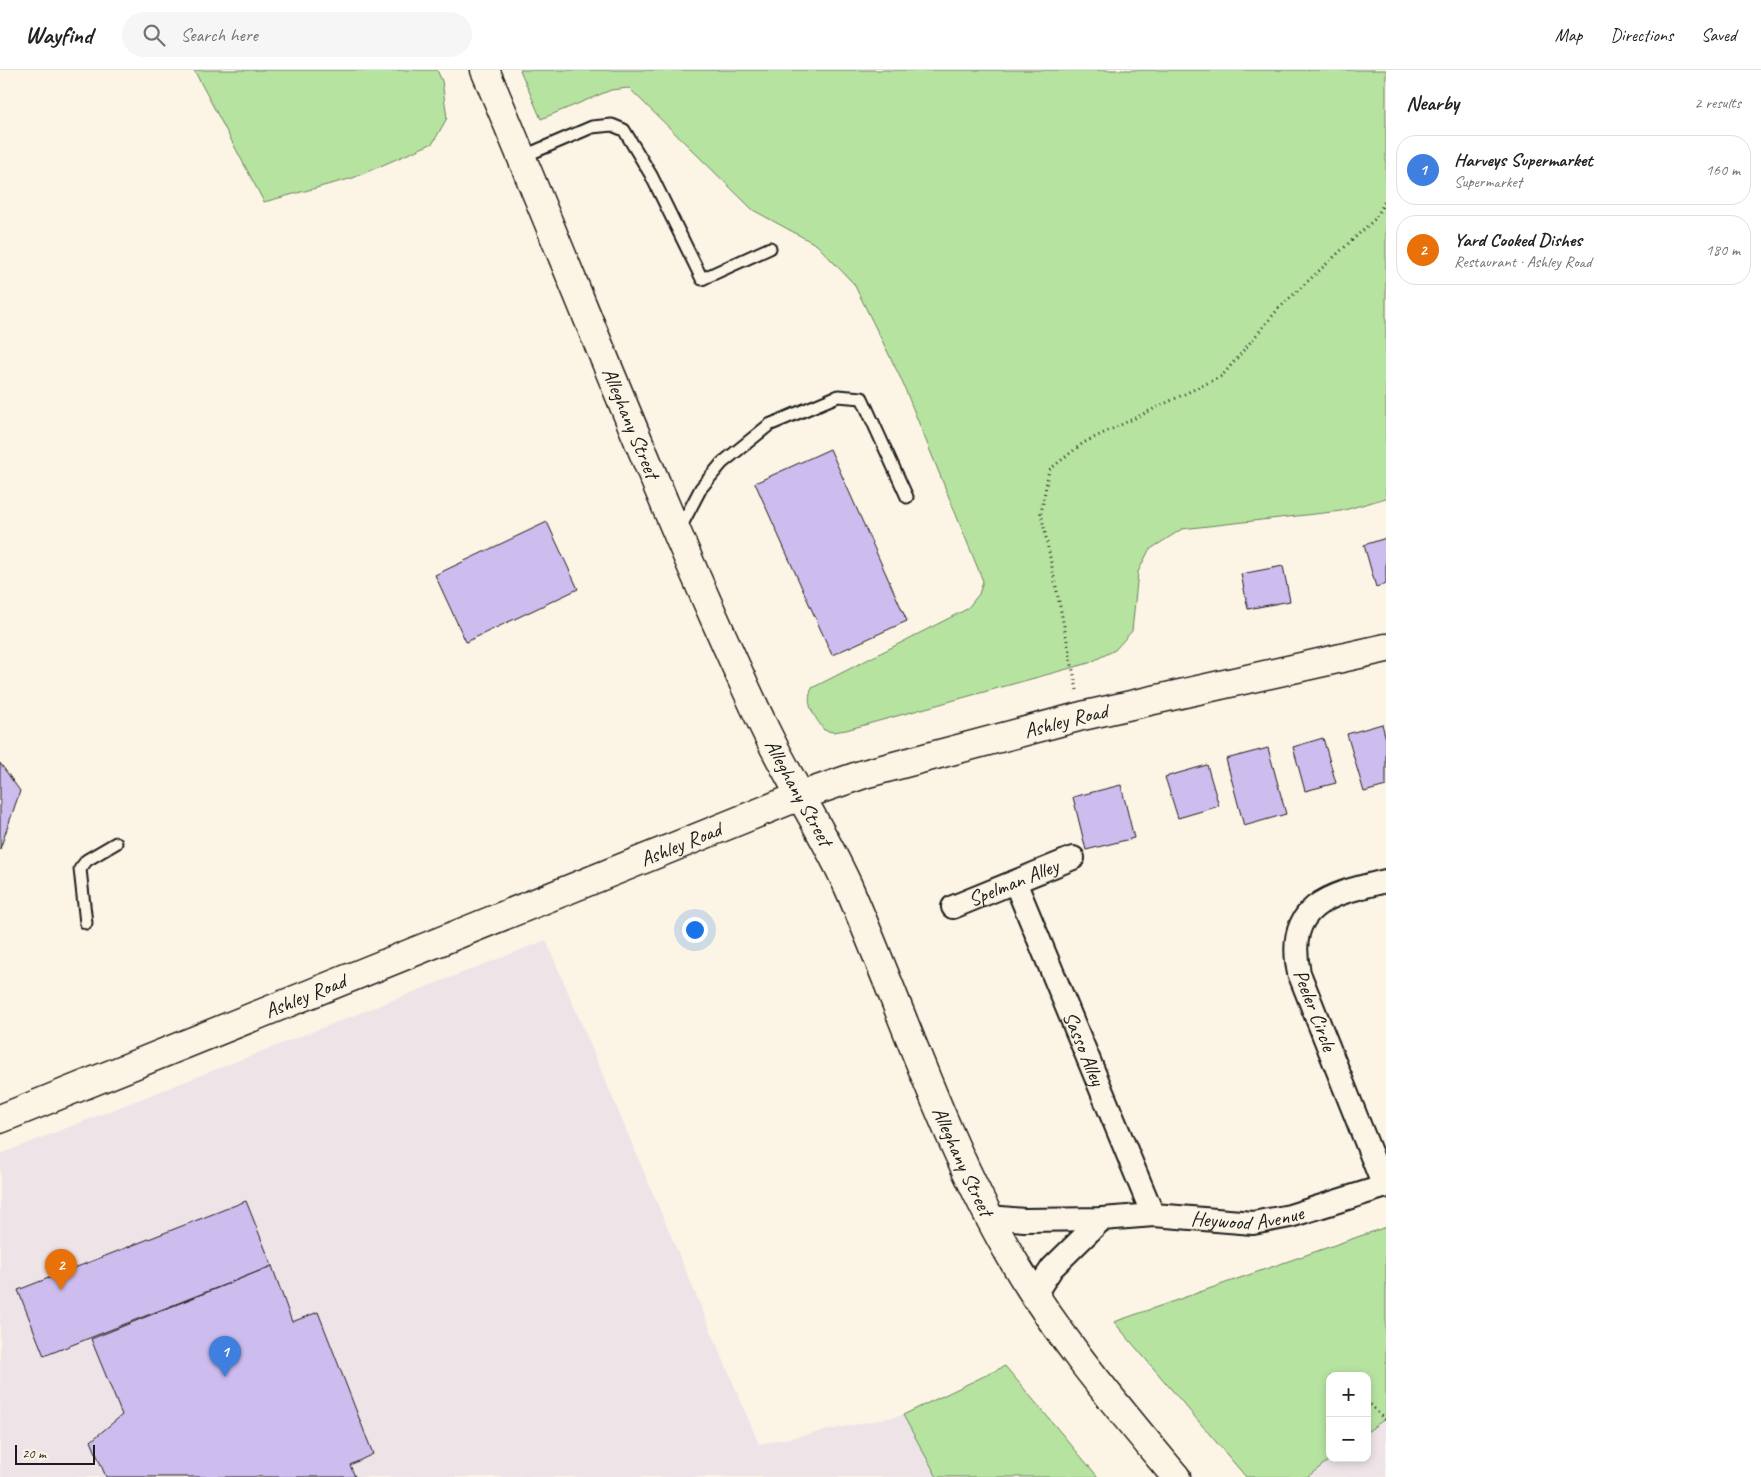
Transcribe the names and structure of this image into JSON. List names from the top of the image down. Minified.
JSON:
{"streets":{"street":["Alleghany Street","Ashley Road","Spelman Alley","Peeler Circle","Sasso Alley","Heywood Avenue"]},"crossings":[["Alleghany Street","Ashley Road"],["Alleghany Street","Heywood Avenue"],["Spelman Alley","Sasso Alley"],["Peeler Circle","Heywood Avenue"],["Sasso Alley","Heywood Avenue"]],"scale_bar":"20 m","page":{"header":"Wayfind","search":"Search here","nav":["Map","Directions","Saved"],"heading":["Nearby","2 results"],"list":[{"mark":"1","name":"Harveys Supermarket","note":"Supermarket","value":"160 m"},{"mark":"2","name":"Yard Cooked Dishes","note":"Restaurant · Ashley Road","value":"180 m"}],"pins":["2","1"],"map_buttons":["+","−"],"scale":"20 m"}}
